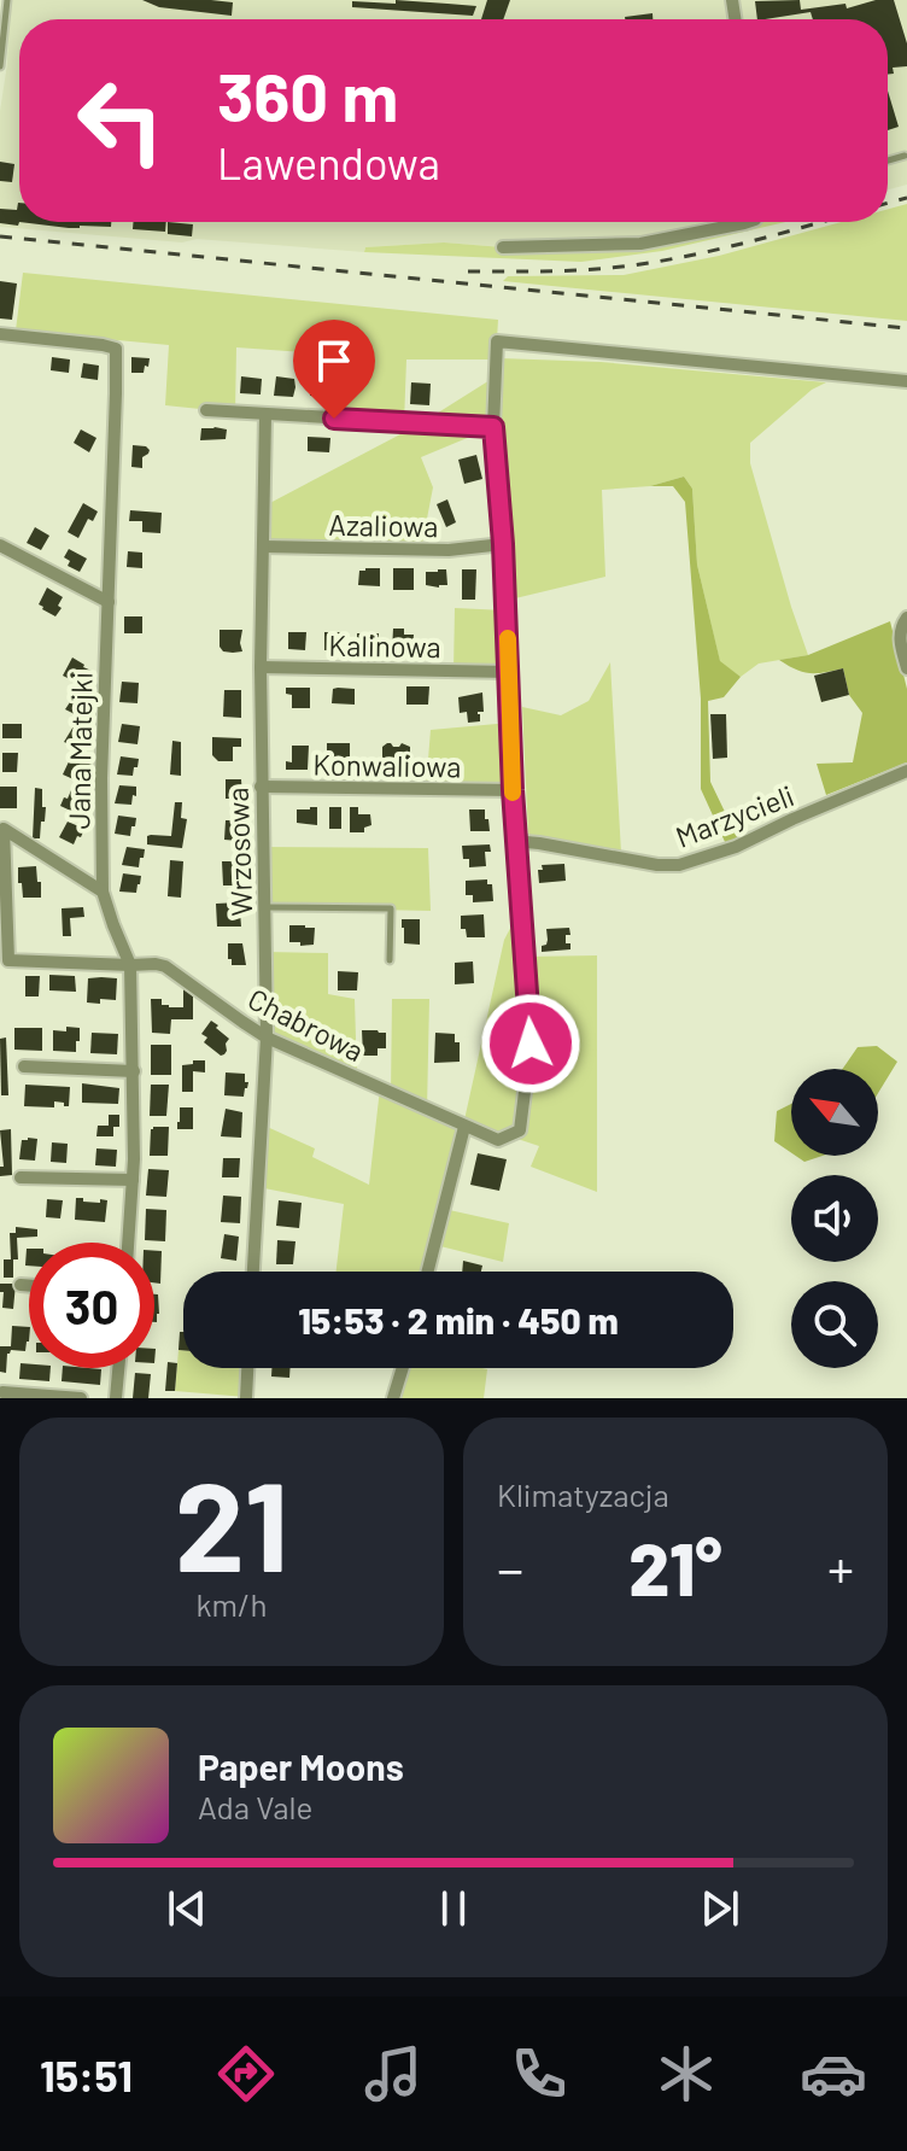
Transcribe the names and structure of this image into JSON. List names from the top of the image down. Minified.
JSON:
{"streets":{"street":["Azaliowa","Kalinowa","Jana Matejki","Konwaliowa","Marzycieli","Wrzosowa","Chabrowa"]},"crossings":[["Azaliowa","Wrzosowa"],["Kalinowa","Wrzosowa"],["Jana Matejki","Chabrowa"],["Konwaliowa","Wrzosowa"],["Marzycieli","Chabrowa"],["Wrzosowa","Chabrowa"]],"north":"top left","page":{"turn":["360 m","Lawendowa"],"limit":"30","trip":"15:53 · 2 min · 450 m","tile":[["21","km/h"],"Klimatyzacja"],"heat":["−","21°","+"],"song":["Paper Moons","Ada Vale"],"tabs":"15:51"}}
